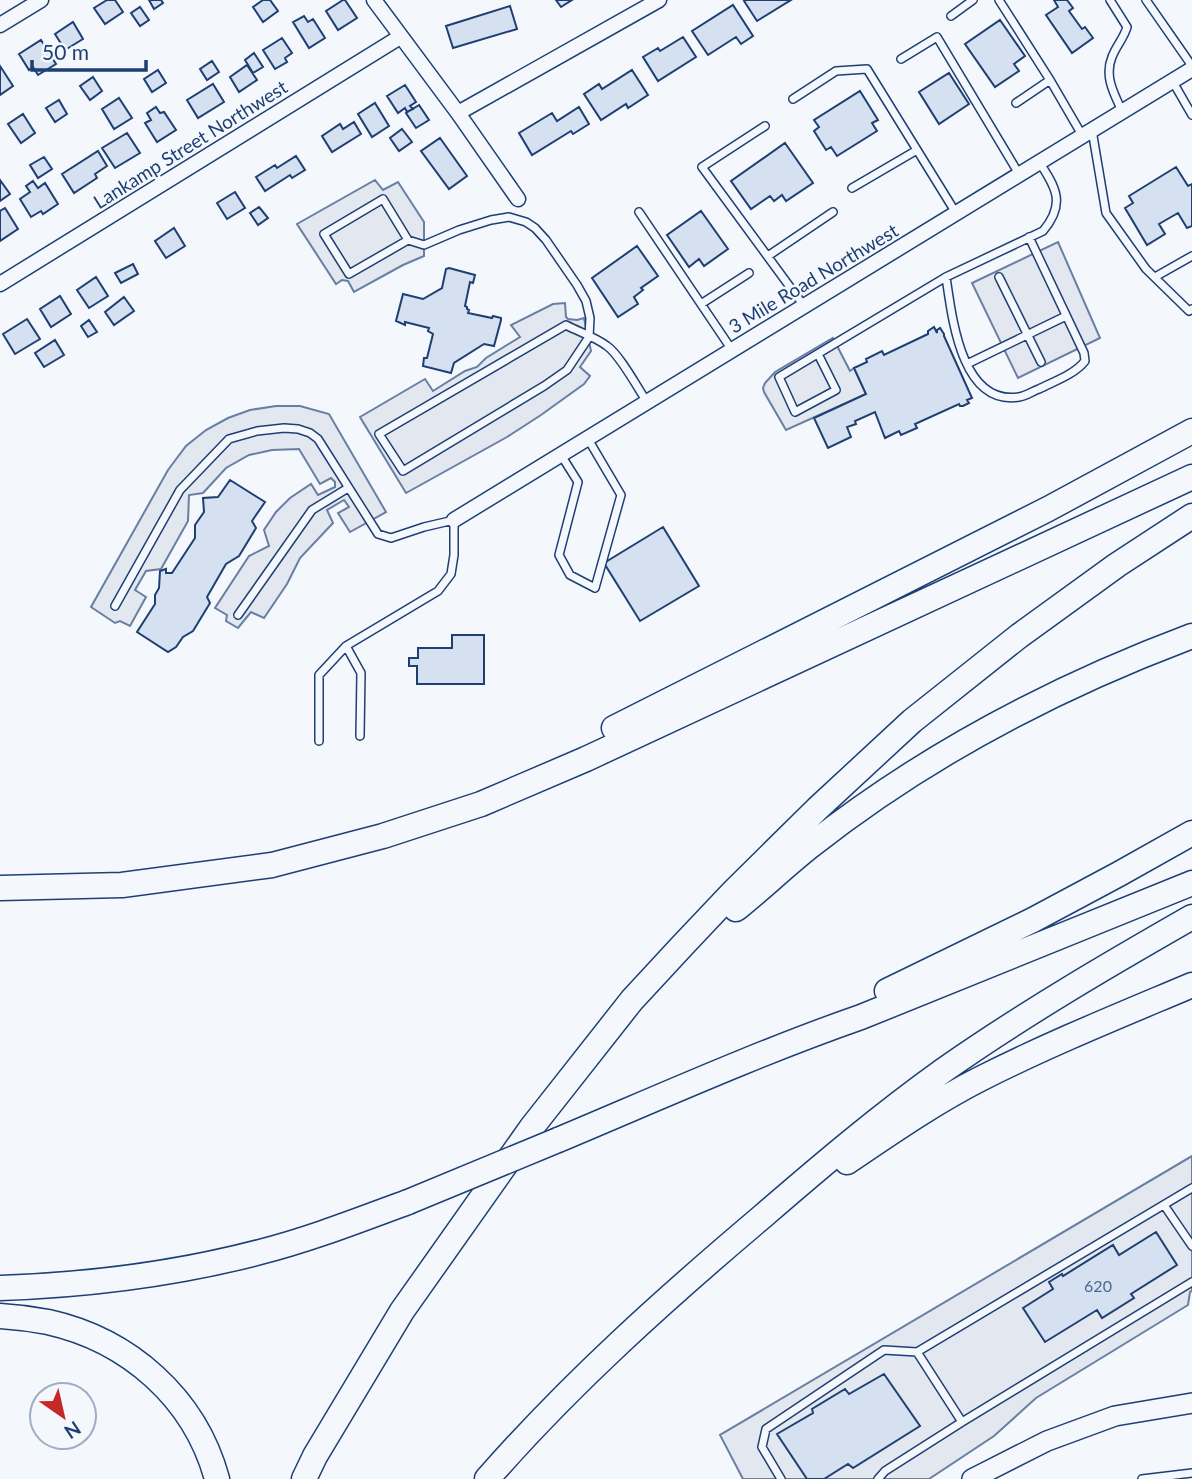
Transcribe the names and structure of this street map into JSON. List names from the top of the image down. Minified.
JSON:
{"streets":{"street":["Lankamp Street Northwest","3 Mile Road Northwest"]},"house_numbers":["620"],"scale_bar":"50 m","north":"bottom right"}
